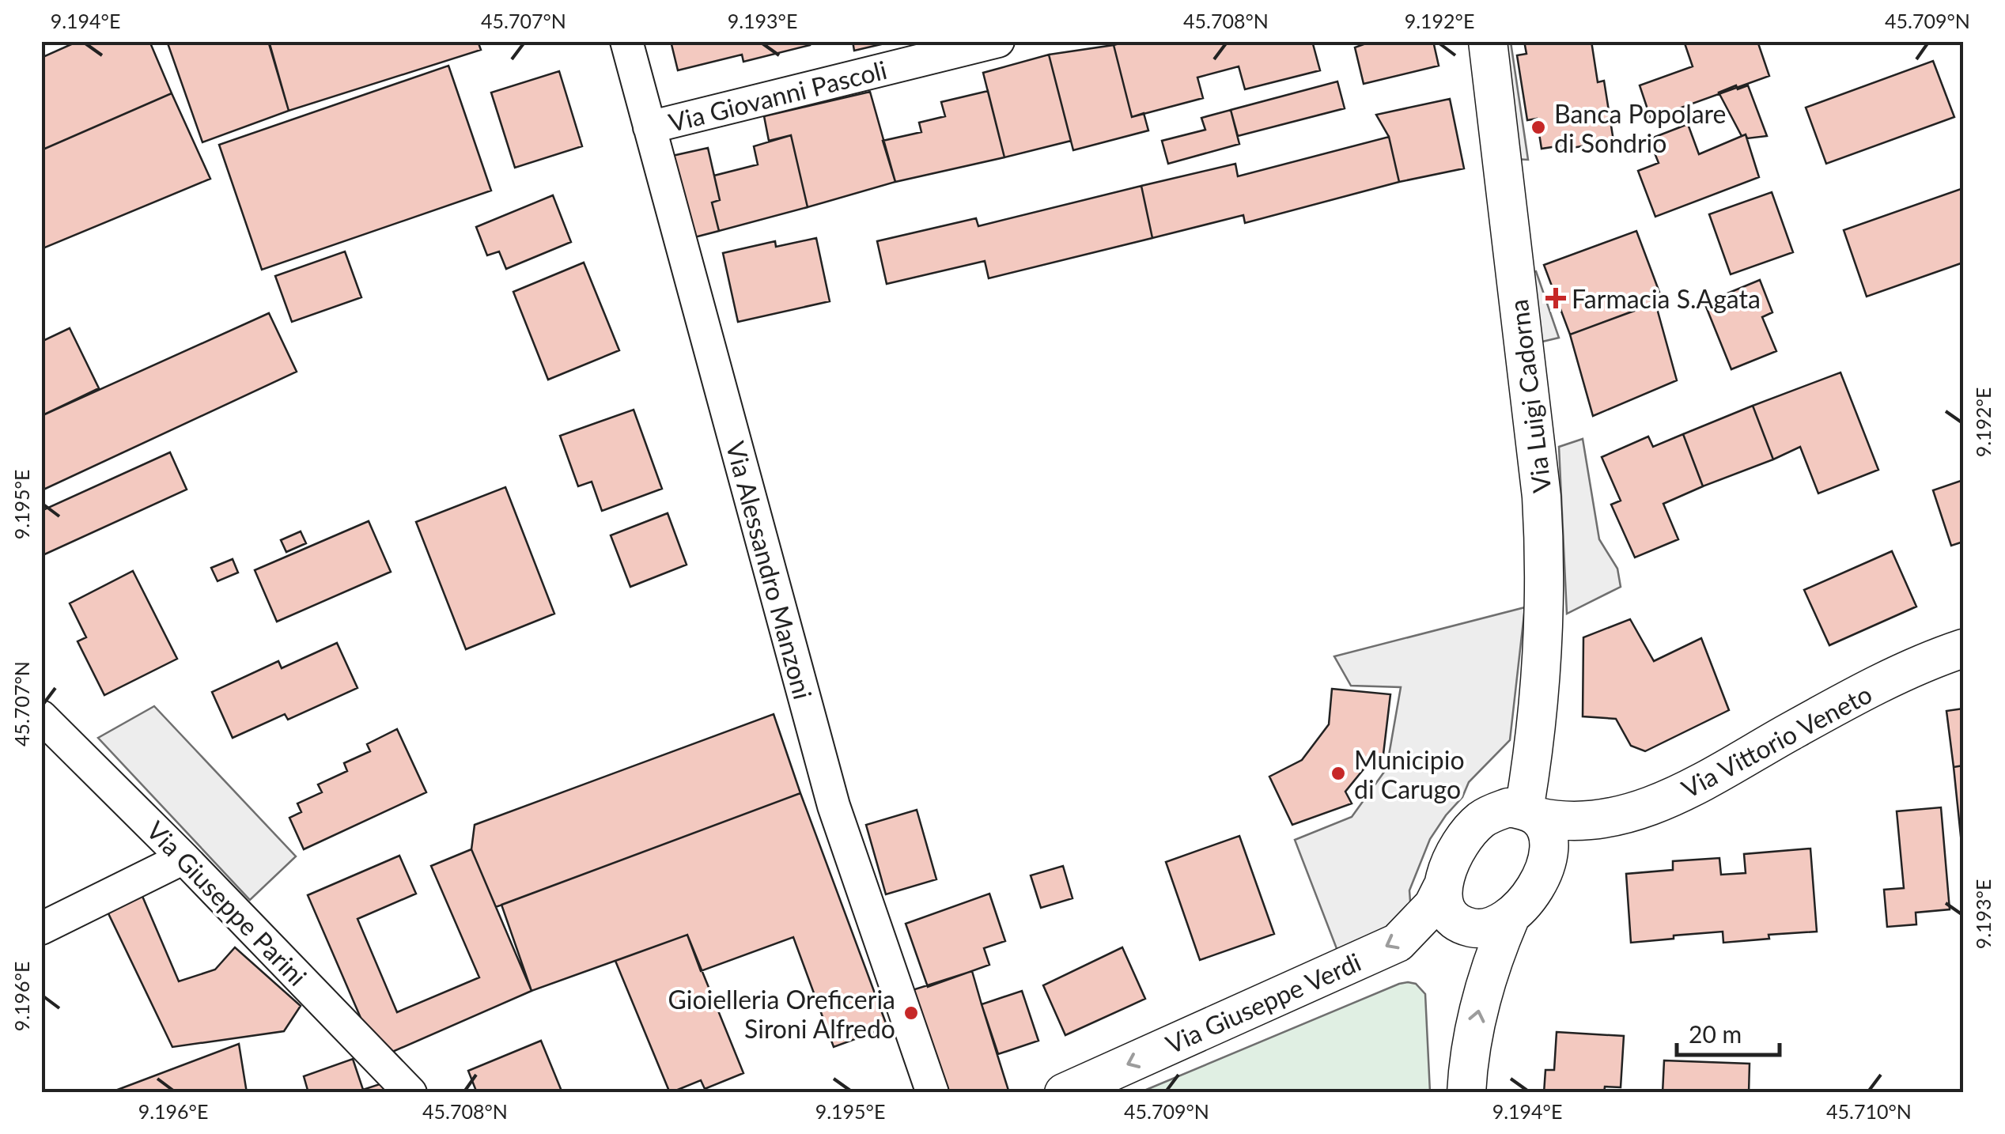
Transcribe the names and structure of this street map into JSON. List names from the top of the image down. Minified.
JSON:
{"streets":{"street":["Via Giovanni Pascoli","Via Luigi Cadorna","Via Alessandro Manzoni","Via Vittorio Veneto","Via Giuseppe Parini","Via Giuseppe Verdi"]},"crossings":[["Via Giovanni Pascoli","Via Alessandro Manzoni"],["Via Luigi Cadorna","Via Vittorio Veneto"],["Via Luigi Cadorna","Via Giuseppe Verdi"],["Via Vittorio Veneto","Via Giuseppe Verdi"]],"one_way":["Via Giuseppe Verdi"],"places":{"other":["Banca Popolare di Sondrio","Municipio di Carugo","Gioielleria Oreficeria Sironi Alfredo"],"health":["Farmacia S.Agata"]},"scale_bar":"20 m","coordinates":["9.194°E","45.707°N","9.193°E","45.708°N","9.192°E","45.709°N","9.195°E","9.196°E","45.710°N"]}
